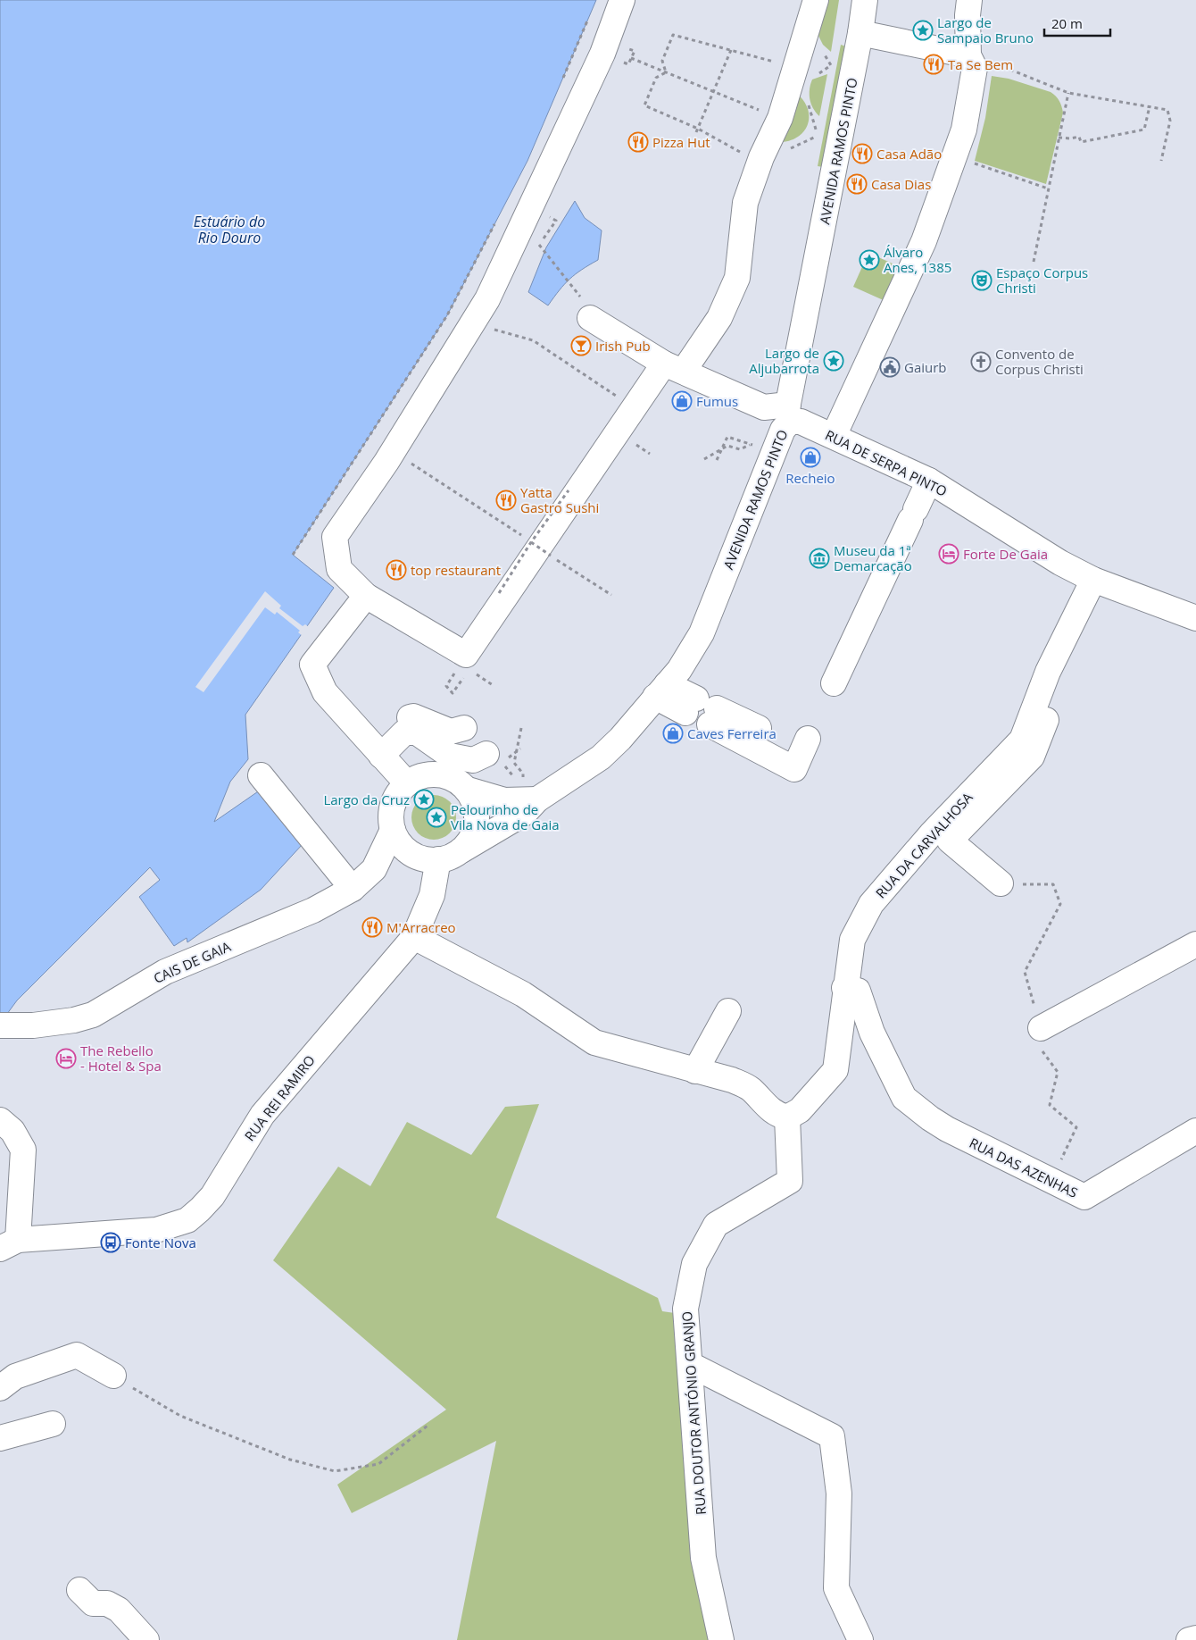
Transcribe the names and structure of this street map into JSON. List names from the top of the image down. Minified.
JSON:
{"streets":{"street":["AVENIDA RAMOS PINTO","RUA DE SERPA PINTO","RUA DA CARVALHOSA","CAIS DE GAIA","RUA REI RAMIRO","RUA DAS AZENHAS","RUA DOUTOR ANTÓNIO GRANJO"]},"crossings":[["AVENIDA RAMOS PINTO","RUA DE SERPA PINTO"],["AVENIDA RAMOS PINTO","CAIS DE GAIA"],["AVENIDA RAMOS PINTO","RUA REI RAMIRO"],["RUA DE SERPA PINTO","RUA DA CARVALHOSA"],["RUA DA CARVALHOSA","RUA DAS AZENHAS"],["RUA DA CARVALHOSA","RUA DOUTOR ANTÓNIO GRANJO"],["CAIS DE GAIA","RUA REI RAMIRO"]],"water":["Estuário do Rio Douro"],"places":{"place":["Largo de Sampaio Bruno","Álvaro Anes, 1385","Largo de Aljubarrota","Largo da Cruz","Pelourinho de Vila Nova de Gaia"],"restaurant":["Ta Se Bem","Pizza Hut","Casa Adão","Casa Dias","Yatta Gastro Sushi","top restaurant","M'Arracreo"],"theatre":["Espaço Corpus Christi"],"bar":["Irish Pub"],"church":["Convento de Corpus Christi"],"public building":["Gaiurb"],"shop":["Fumus","Recheio","Caves Ferreira"],"hotel":["Forte De Gaia","The Rebello - Hotel & Spa"],"museum":["Museu da 1ª Demarcação"],"bus stop":["Fonte Nova"]},"scale_bar":"20 m"}
